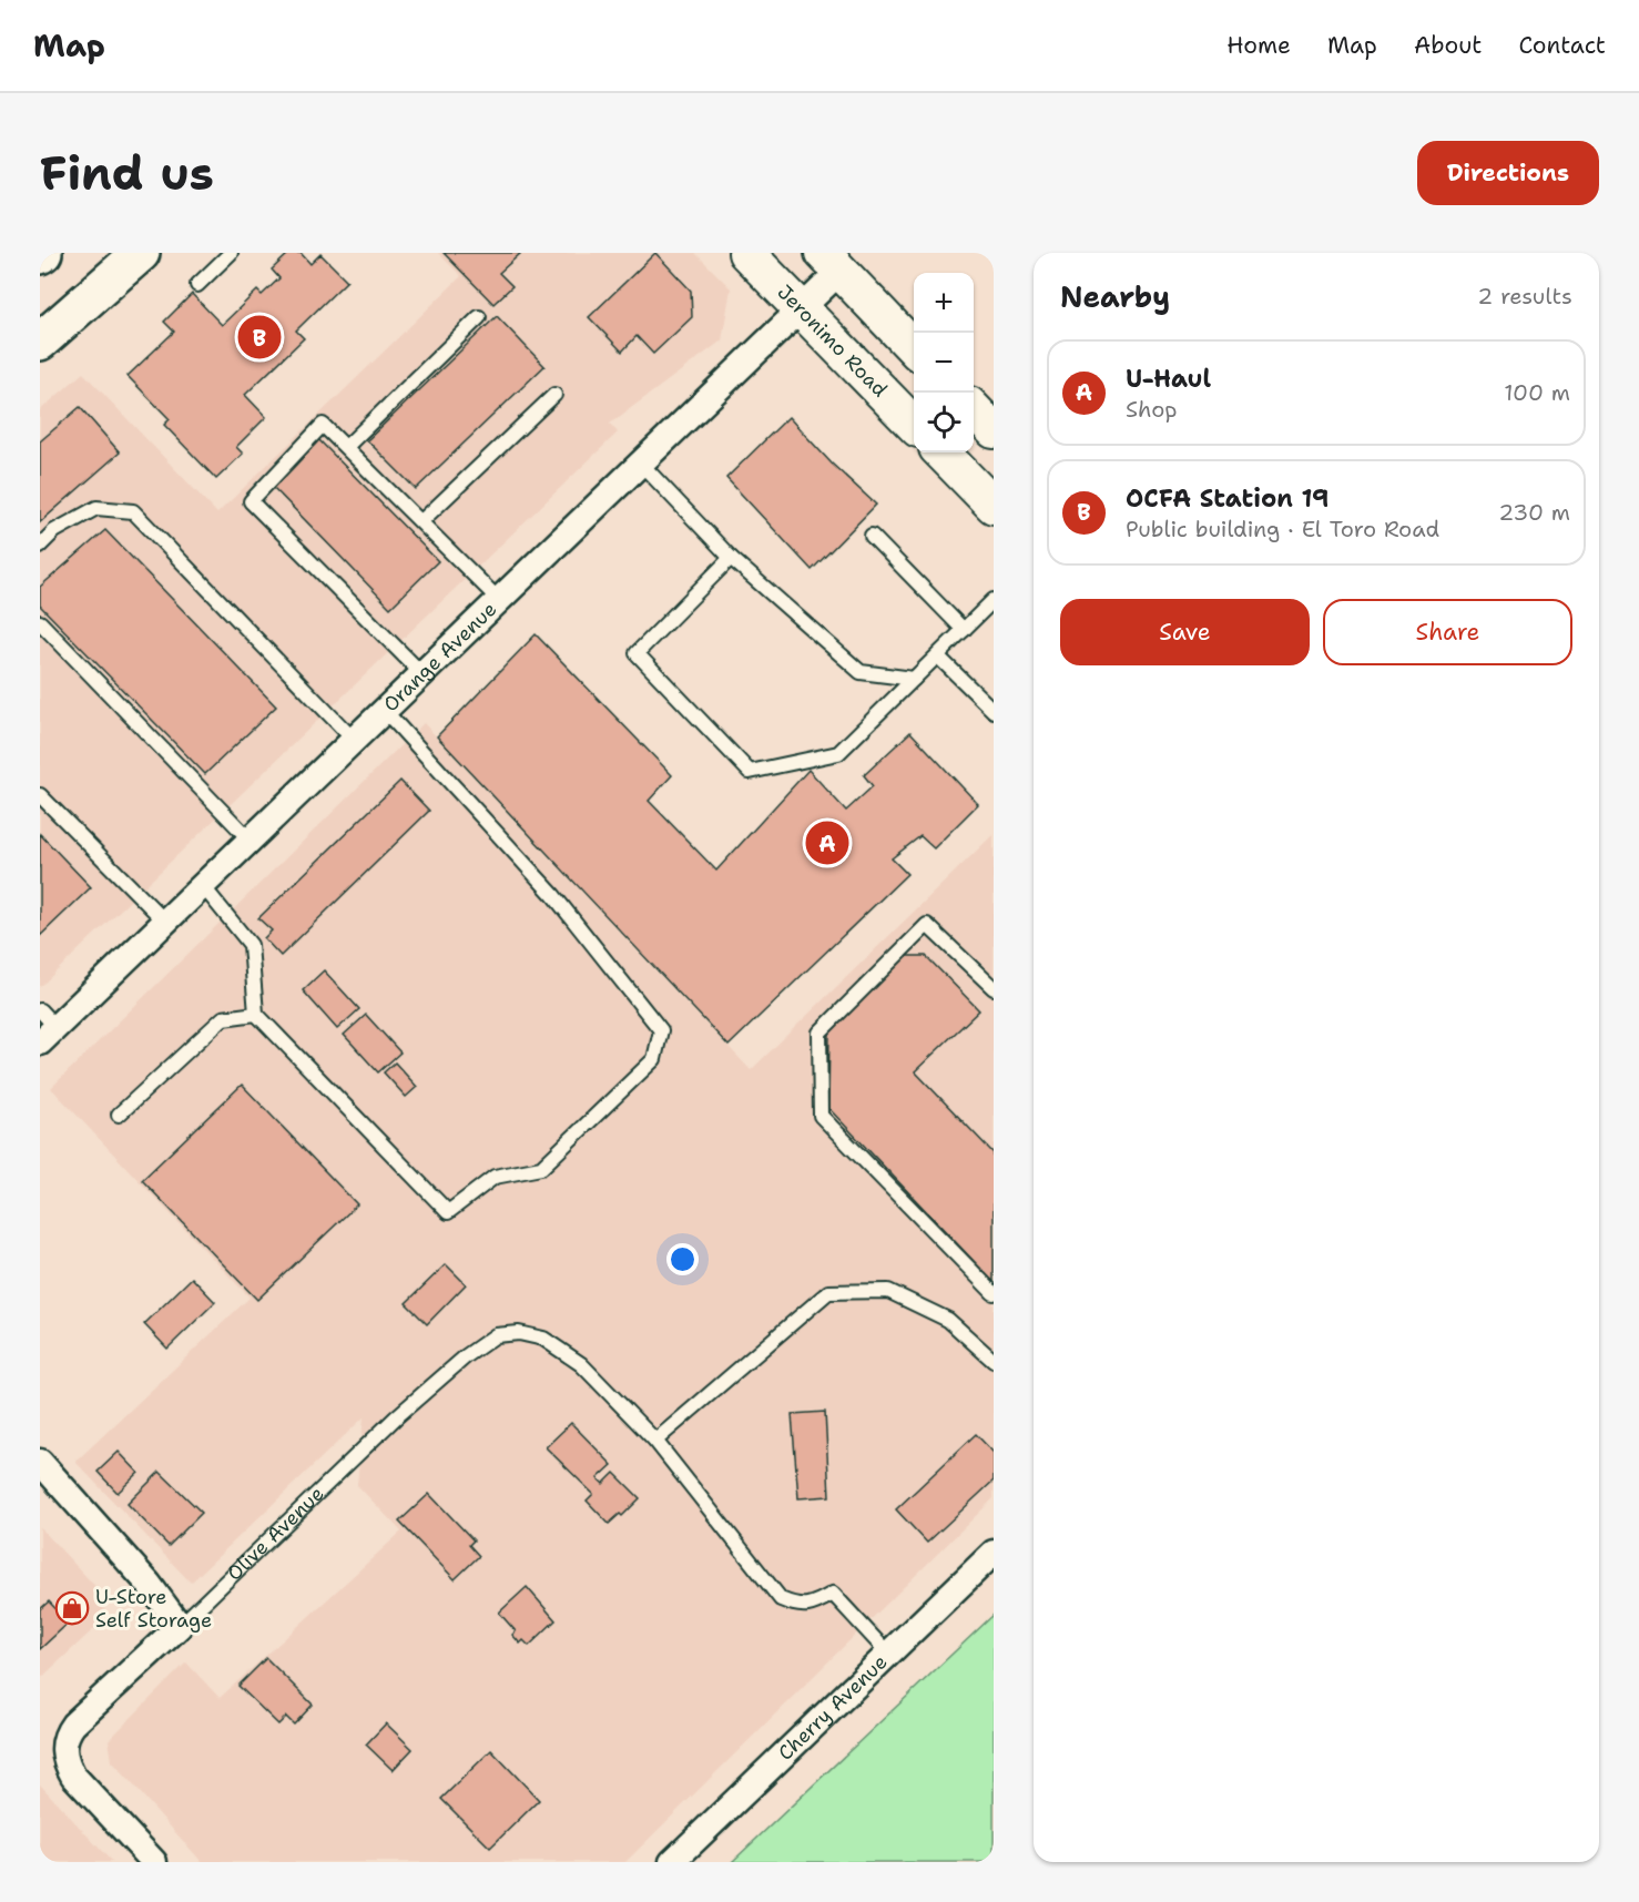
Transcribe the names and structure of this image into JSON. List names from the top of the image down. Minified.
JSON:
{"streets":{"main road":["Jeronimo Road"],"street":["Orange Avenue","Olive Avenue","Cherry Avenue"]},"crossings":[["Jeronimo Road","Orange Avenue"],["Olive Avenue","Cherry Avenue"]],"places":{"shop":["U-Store Self Storage"]},"page":{"header":"Map","nav":["Home","Map","About","Contact"],"buttons":["Directions",["Save","Share"]],"title":"Find us","heading":["Nearby","2 results"],"map_buttons":["+","−"],"pins":["B","A"],"list":[{"mark":"A","name":"U-Haul","note":"Shop","value":"100 m"},{"mark":"B","name":"OCFA Station 19","note":"Public building · El Toro Road","value":"230 m"}]}}
